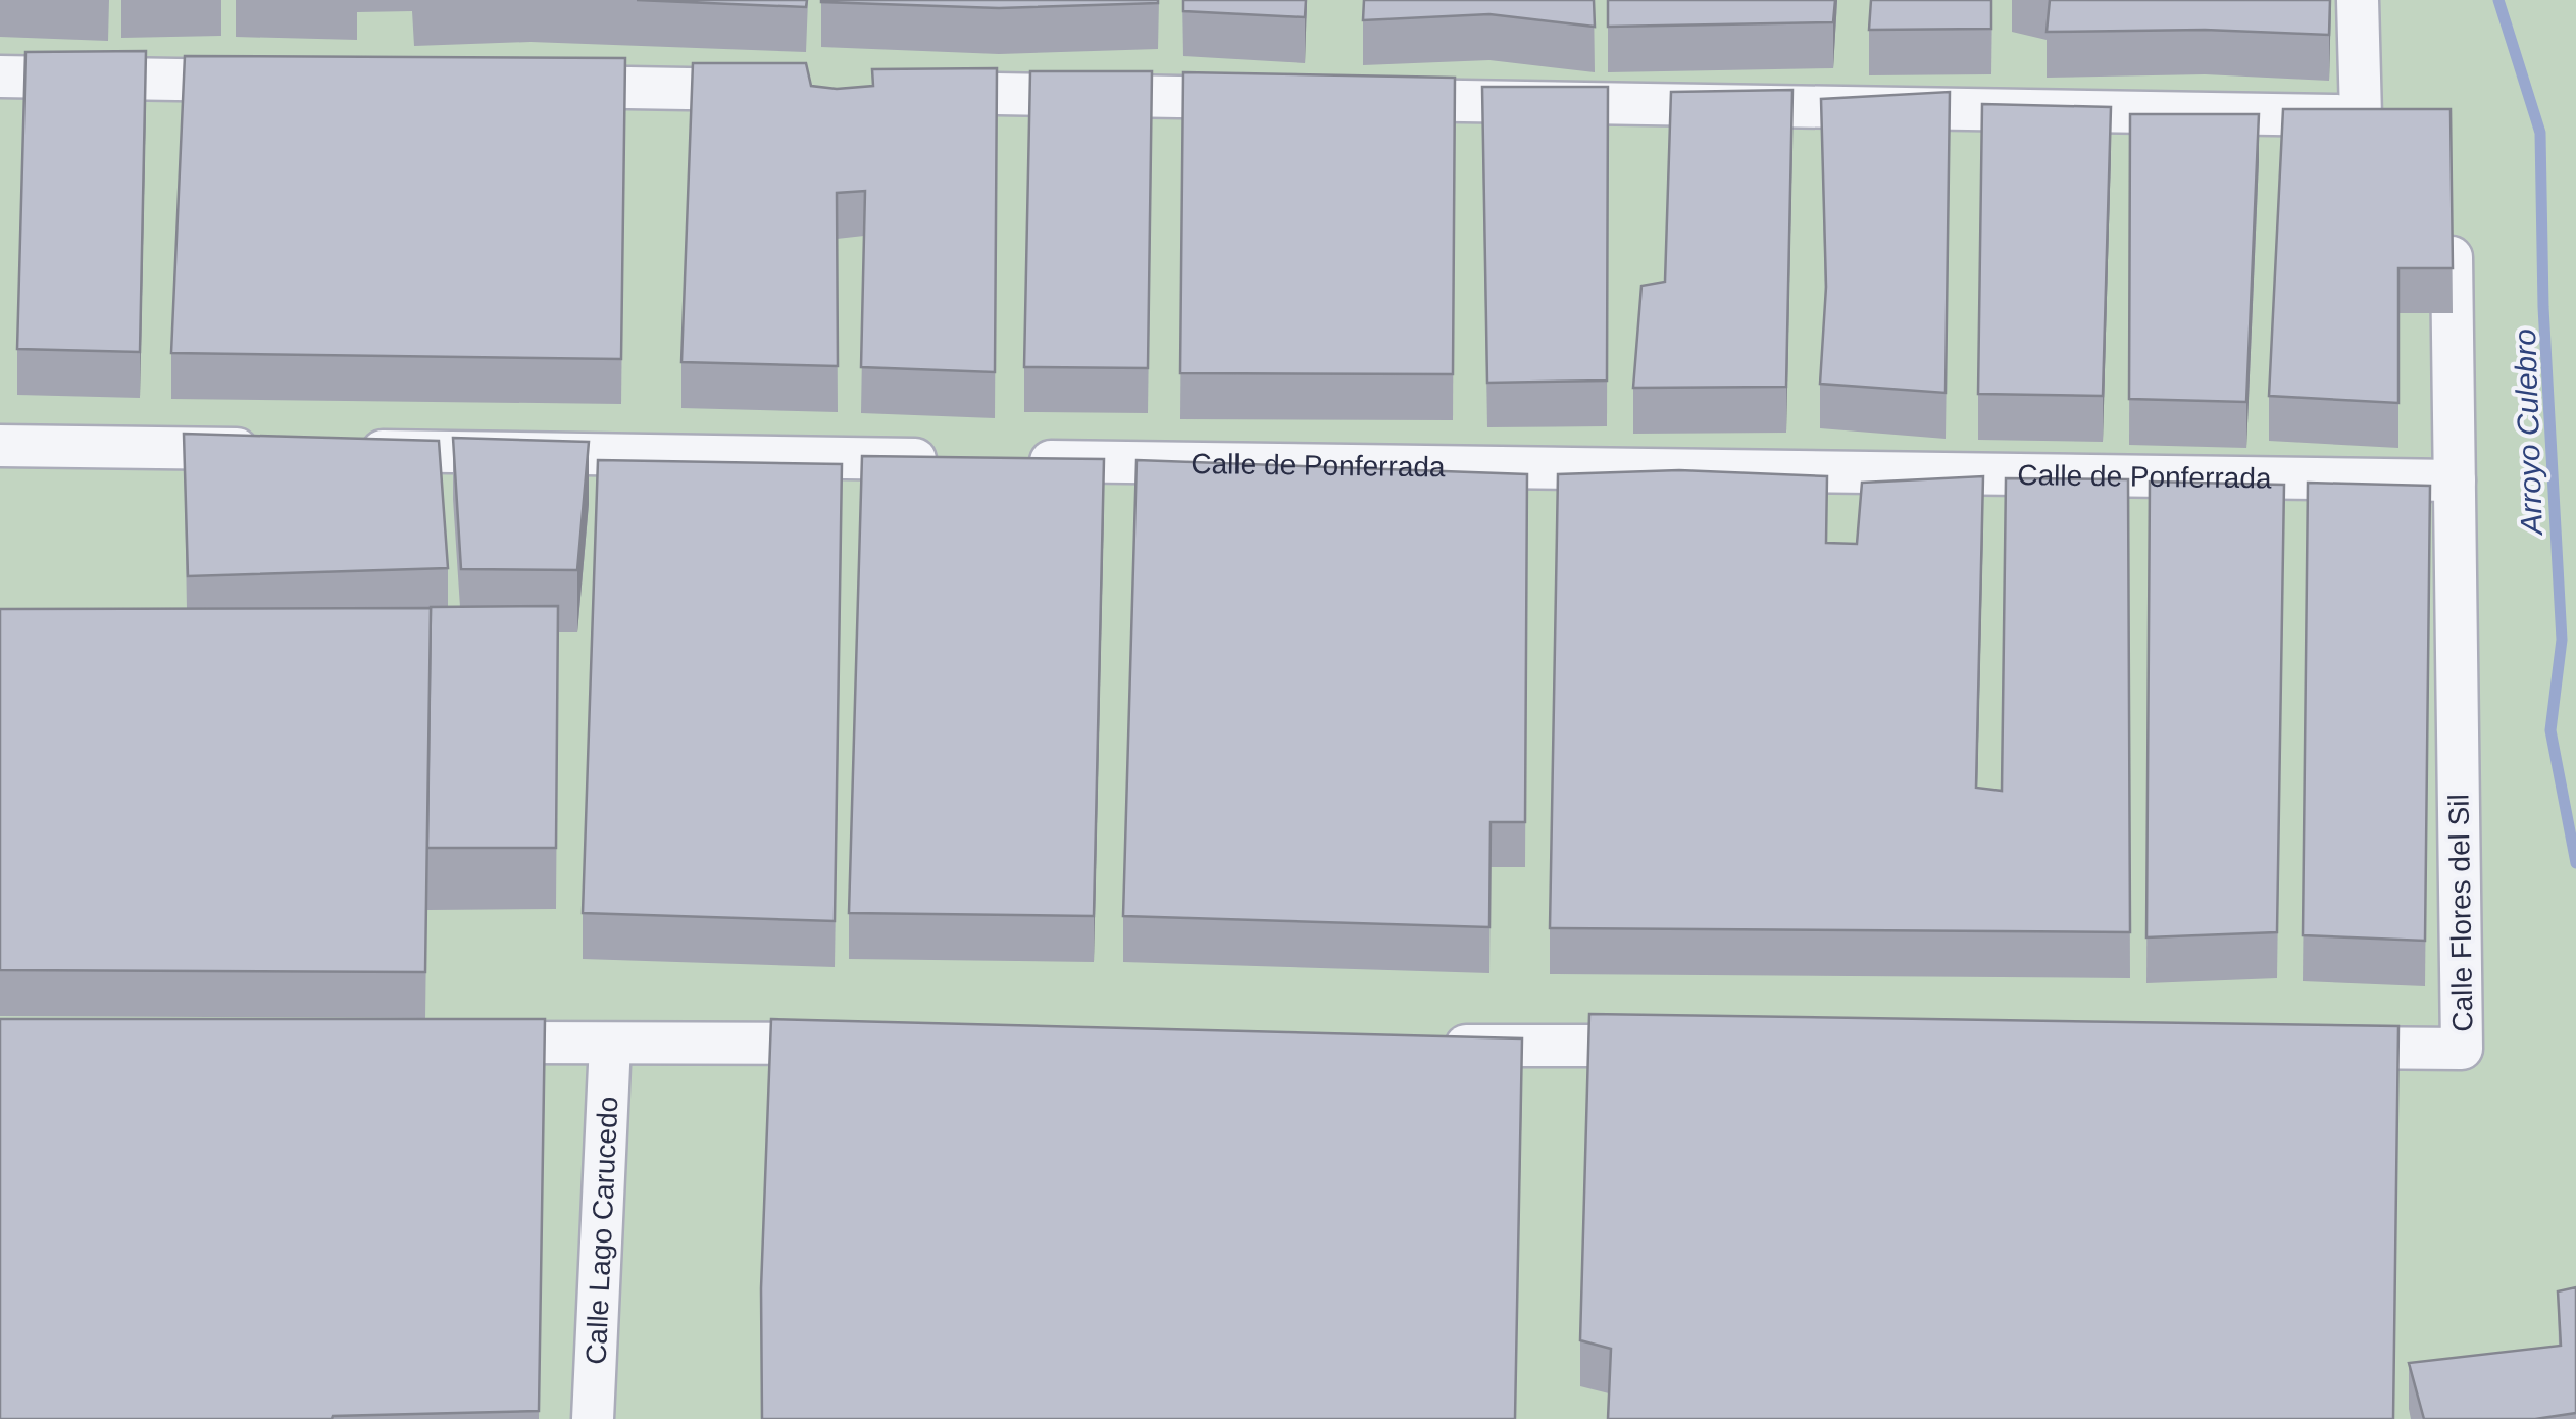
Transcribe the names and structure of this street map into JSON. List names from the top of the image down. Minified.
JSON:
{"streets":{"street":["Calle de Ponferrada","Calle Flores del Sil","Calle Lago Carucedo"]},"crossings":[["Calle de Ponferrada","Calle Flores del Sil"]],"water":["Arroyo Culebro"]}
